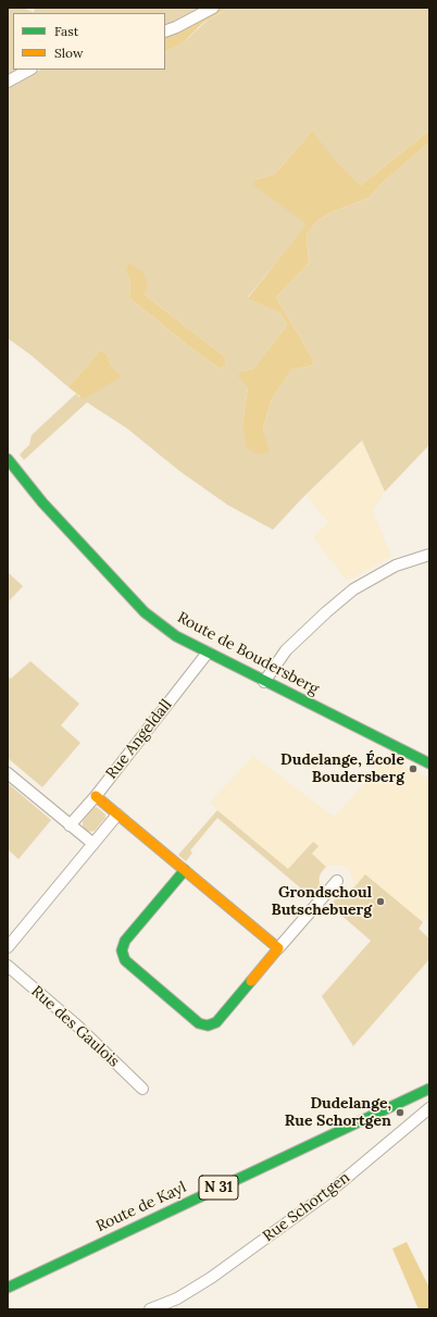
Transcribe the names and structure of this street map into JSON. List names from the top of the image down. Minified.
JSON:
{"streets":{"main road":["Route de Boudersberg","N 31","Route de Kayl"],"street":["Rue Angeldall","Rue des Gaulois","Rue Schortgen"]},"crossings":[["Route de Boudersberg","Rue Angeldall"]],"places":["Dudelange, École Boudersberg","Grondschoul Butschebuerg","Dudelange, Rue Schortgen"],"legend":["Fast","Slow"]}
